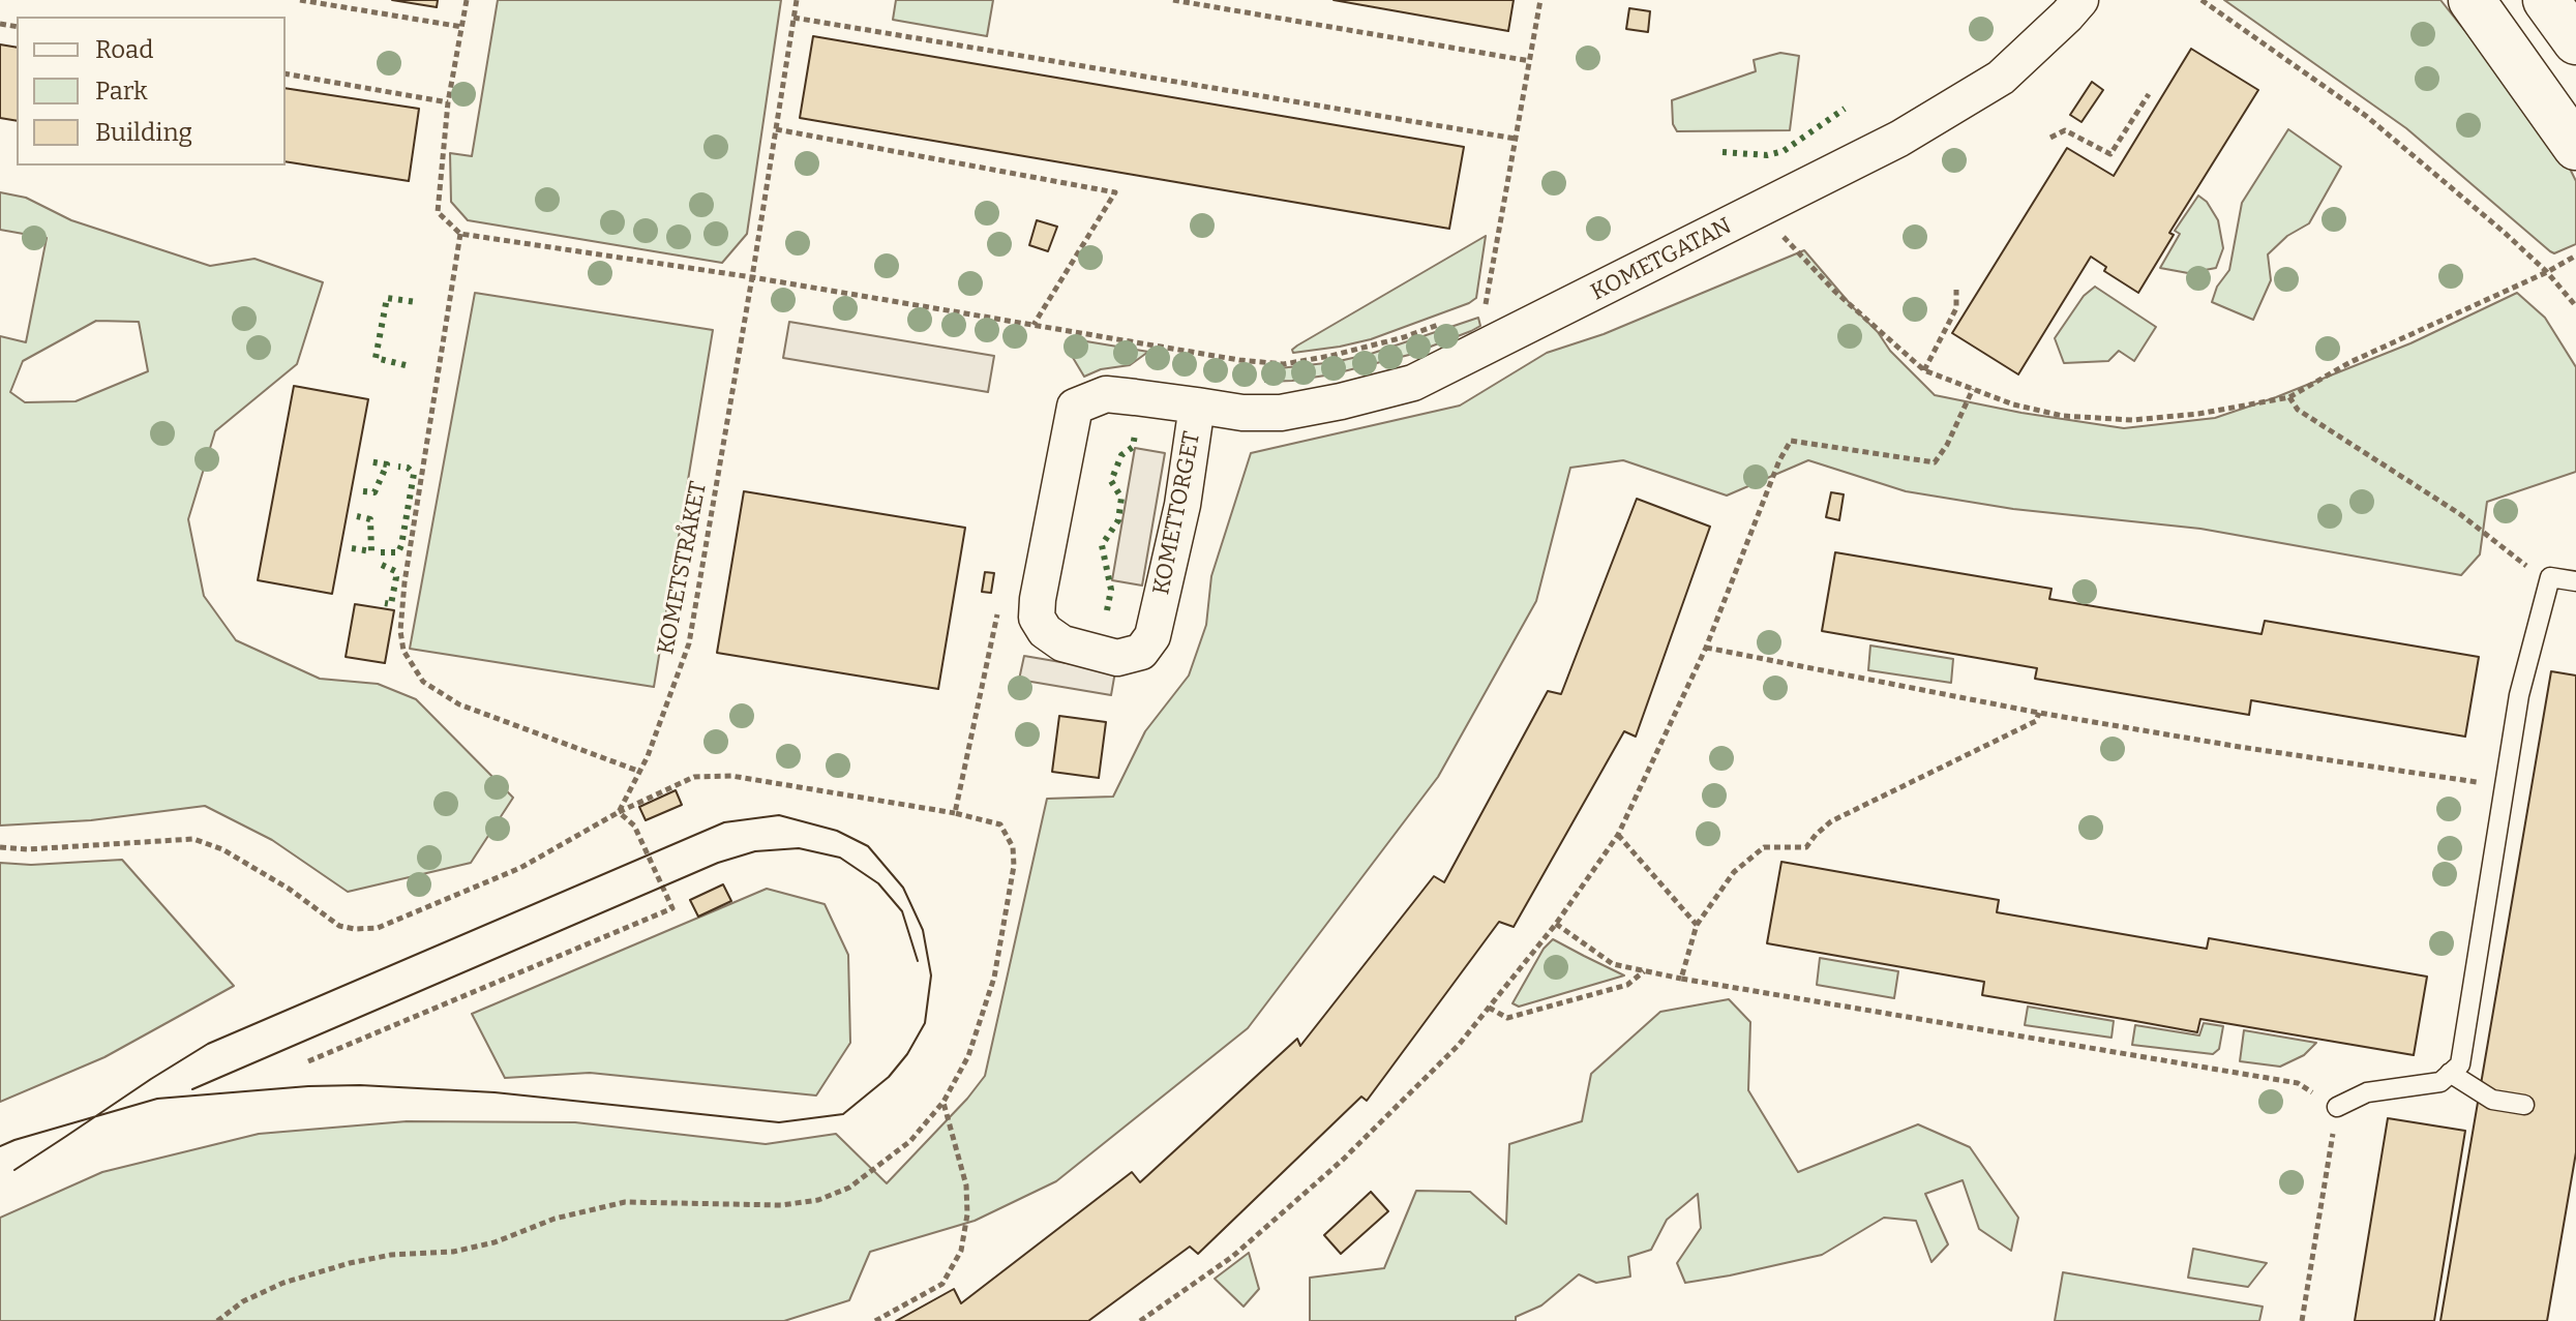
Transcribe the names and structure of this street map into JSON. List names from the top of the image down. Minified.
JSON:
{"streets":{"street":["KOMETGATAN","KOMETTORGET"],"path":["KOMETSTRÅKET"]},"crossings":[["KOMETGATAN","KOMETTORGET"]],"legend":["Road","Park","Building"]}
